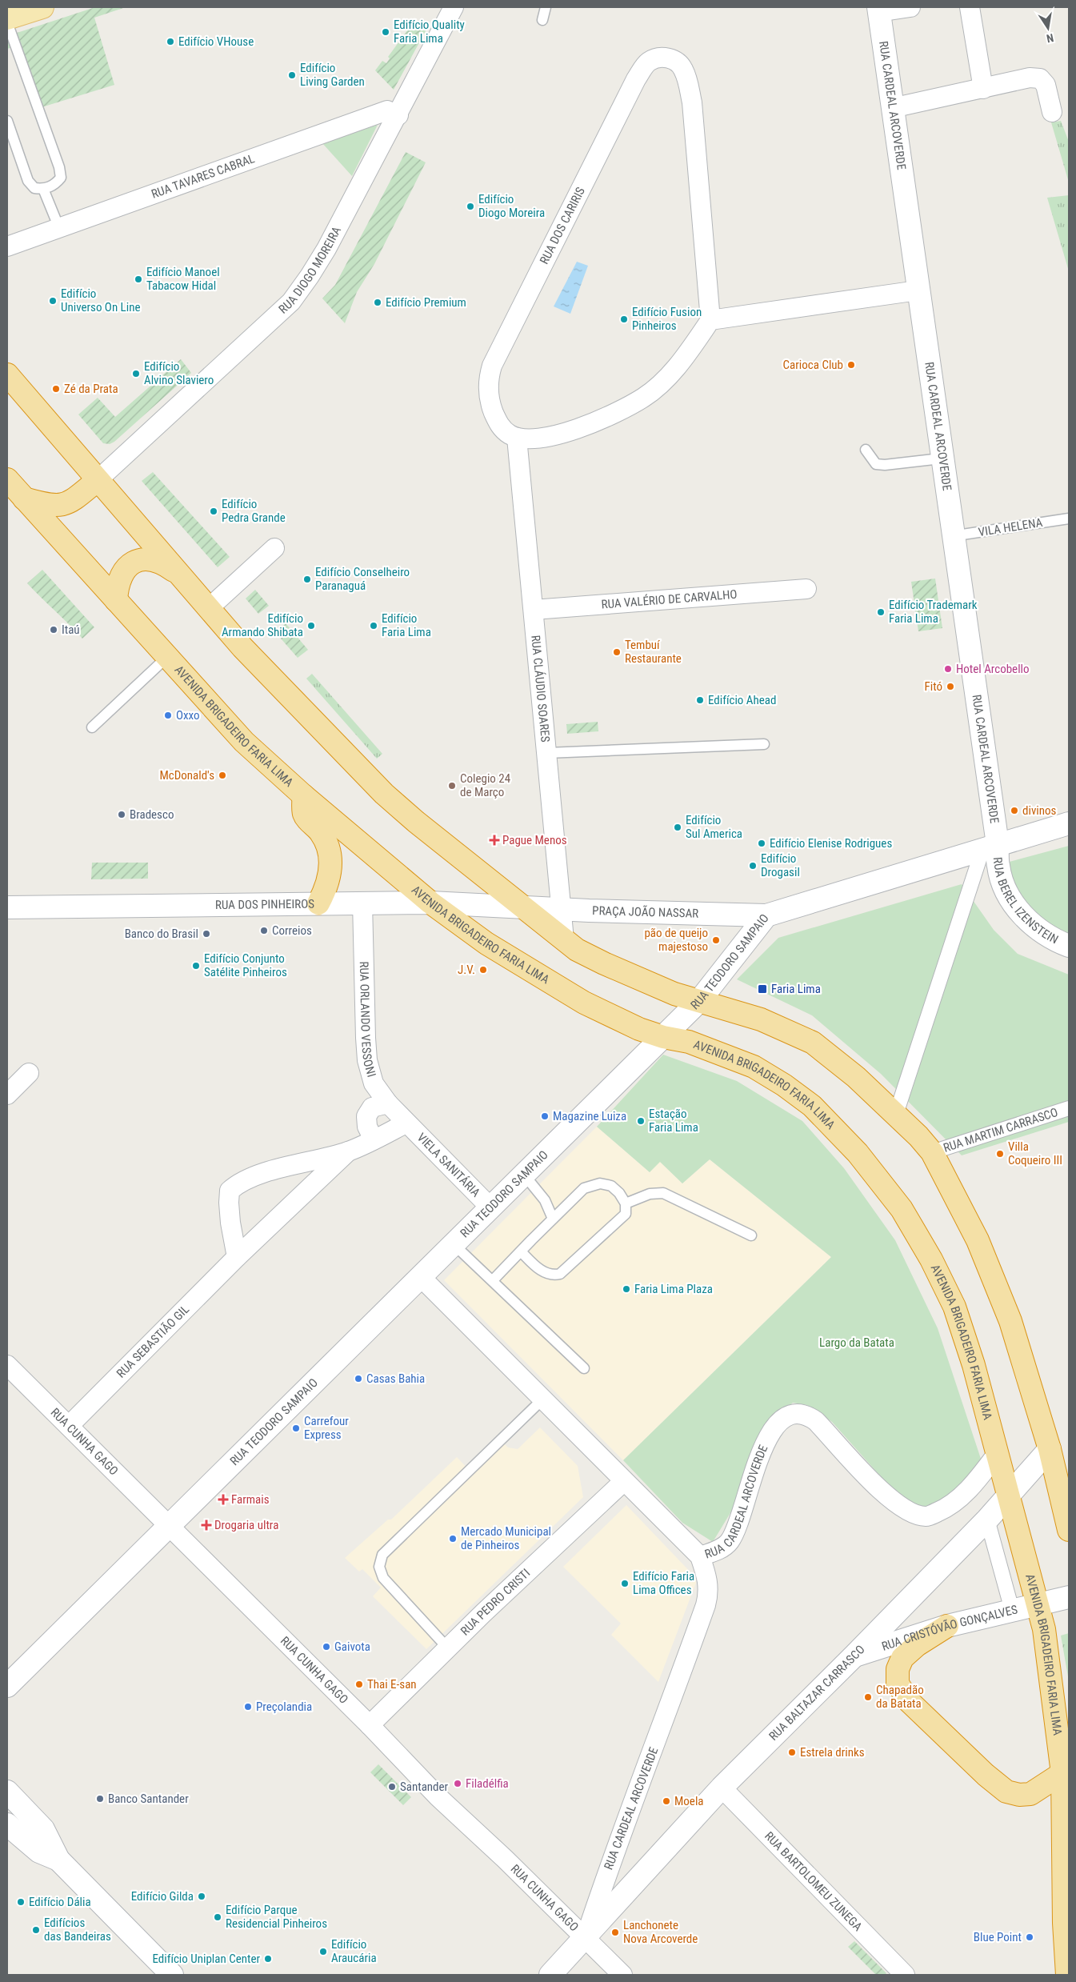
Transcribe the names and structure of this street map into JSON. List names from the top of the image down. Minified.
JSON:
{"streets":{"highway":["AVENIDA BRIGADEIRO FARIA LIMA"],"main road":["RUA CARDEAL ARCOVERDE","RUA BEREL IZENSTEIN","RUA DOS PINHEIROS","PRAÇA JOÃO NASSAR","RUA TEODORO SAMPAIO","RUA CRISTÓVÃO GONÇALVES","RUA BALTAZAR CARRASCO"],"street":["RUA TAVARES CABRAL","RUA DOS CARIRIS","RUA DIOGO MOREIRA","RUA VALÉRIO DE CARVALHO","RUA CLÁUDIO SOARES","RUA ORLANDO VESSONI","RUA MARTIM CARRASCO","VIELA SANITÁRIA","RUA SEBASTIÃO GIL","RUA CUNHA GAGO","RUA PEDRO CRISTI","RUA BARTOLOMEU ZUNEGA"],"lane":["VILA HELENA"]},"crossings":[["RUA CARDEAL ARCOVERDE","VILA HELENA"],["RUA CARDEAL ARCOVERDE","AVENIDA BRIGADEIRO FARIA LIMA"],["RUA CARDEAL ARCOVERDE","RUA BEREL IZENSTEIN"],["RUA CARDEAL ARCOVERDE","RUA TEODORO SAMPAIO"],["RUA CARDEAL ARCOVERDE","RUA CUNHA GAGO"],["RUA CARDEAL ARCOVERDE","RUA BALTAZAR CARRASCO"],["RUA TAVARES CABRAL","RUA DIOGO MOREIRA"],["RUA DOS CARIRIS","RUA CLÁUDIO SOARES"],["RUA VALÉRIO DE CARVALHO","RUA CLÁUDIO SOARES"],["RUA CLÁUDIO SOARES","PRAÇA JOÃO NASSAR"],["AVENIDA BRIGADEIRO FARIA LIMA","RUA DOS PINHEIROS"],["AVENIDA BRIGADEIRO FARIA LIMA","RUA TEODORO SAMPAIO"],["AVENIDA BRIGADEIRO FARIA LIMA","RUA CRISTÓVÃO GONÇALVES"],["AVENIDA BRIGADEIRO FARIA LIMA","RUA BALTAZAR CARRASCO"],["RUA BEREL IZENSTEIN","RUA TEODORO SAMPAIO"],["RUA DOS PINHEIROS","PRAÇA JOÃO NASSAR"],["RUA DOS PINHEIROS","RUA ORLANDO VESSONI"],["PRAÇA JOÃO NASSAR","RUA TEODORO SAMPAIO"],["RUA TEODORO SAMPAIO","VIELA SANITÁRIA"],["RUA TEODORO SAMPAIO","RUA CUNHA GAGO"],["RUA ORLANDO VESSONI","VIELA SANITÁRIA"],["RUA ORLANDO VESSONI","RUA SEBASTIÃO GIL"],["VIELA SANITÁRIA","RUA SEBASTIÃO GIL"],["RUA SEBASTIÃO GIL","RUA CUNHA GAGO"],["RUA CUNHA GAGO","RUA PEDRO CRISTI"],["RUA CUNHA GAGO","RUA BALTAZAR CARRASCO"],["RUA CRISTÓVÃO GONÇALVES","RUA BALTAZAR CARRASCO"],["RUA BALTAZAR CARRASCO","RUA BARTOLOMEU ZUNEGA"]],"parks":["Largo da Batata"],"places":{"other":["Edifício Quality Faria Lima","Edifício VHouse","Edifício Living Garden","Edifício Diogo Moreira","Edifício Manoel Tabacow Hidal","Edifício Universo On Line","Edifício Premium","Edifício Fusion Pinheiros","Carioca Club","Edifício Alvino Slaviero","Zé da Prata","Edifício Pedra Grande","Edifício Conselheiro Paranaguá","Edifício Trademark Faria Lima","Edifício Armando Shibata","Edifício Faria Lima","Itaú","Tembuí Restaurante","Hotel Arcobello","Fitó","Edifício Ahead","Oxxo","McDonald's","Colegio 24 de Março","divinos","Bradesco","Edifício Sul America","Edifício Elenise Rodrigues","Edifício Drogasil","Correios","Banco do Brasil","pão de queijo majestoso","Edifício Conjunto Satélite Pinheiros","J.V.","Magazine Luiza","Estação Faria Lima","Villa Coqueiro III","Faria Lima Plaza","Casas Bahia","Carrefour Express","Mercado Municipal de Pinheiros","Edifício Faria Lima Offices","Gaivota","Thai E-san","Chapadão da Batata","Preçolandia","Estrela drinks","Filadélfia","Santander","Banco Santander","Moela","Edifício Gilda","Edifício Dália","Edifício Parque Residencial Pinheiros","Edifícios das Bandeiras","Lanchonete Nova Arcoverde","Blue Point","Edifício Araucária","Edifício Uniplan Center"],"health":["Pague Menos","Farmais","Drogaria ultra"],"transit":["Faria Lima"]},"north":"bottom"}
